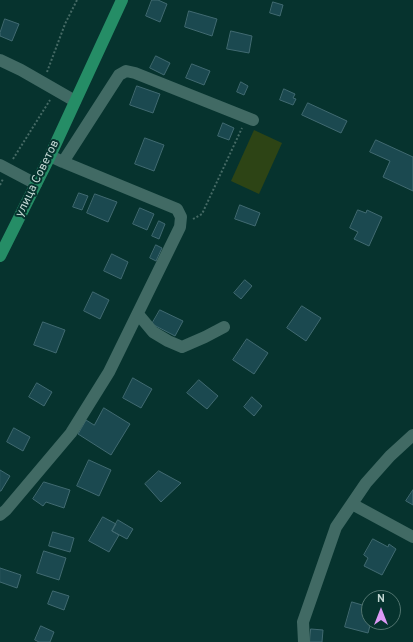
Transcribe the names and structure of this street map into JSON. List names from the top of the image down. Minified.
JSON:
{"streets":{"main road":["улица Советов"]},"north":"top"}
